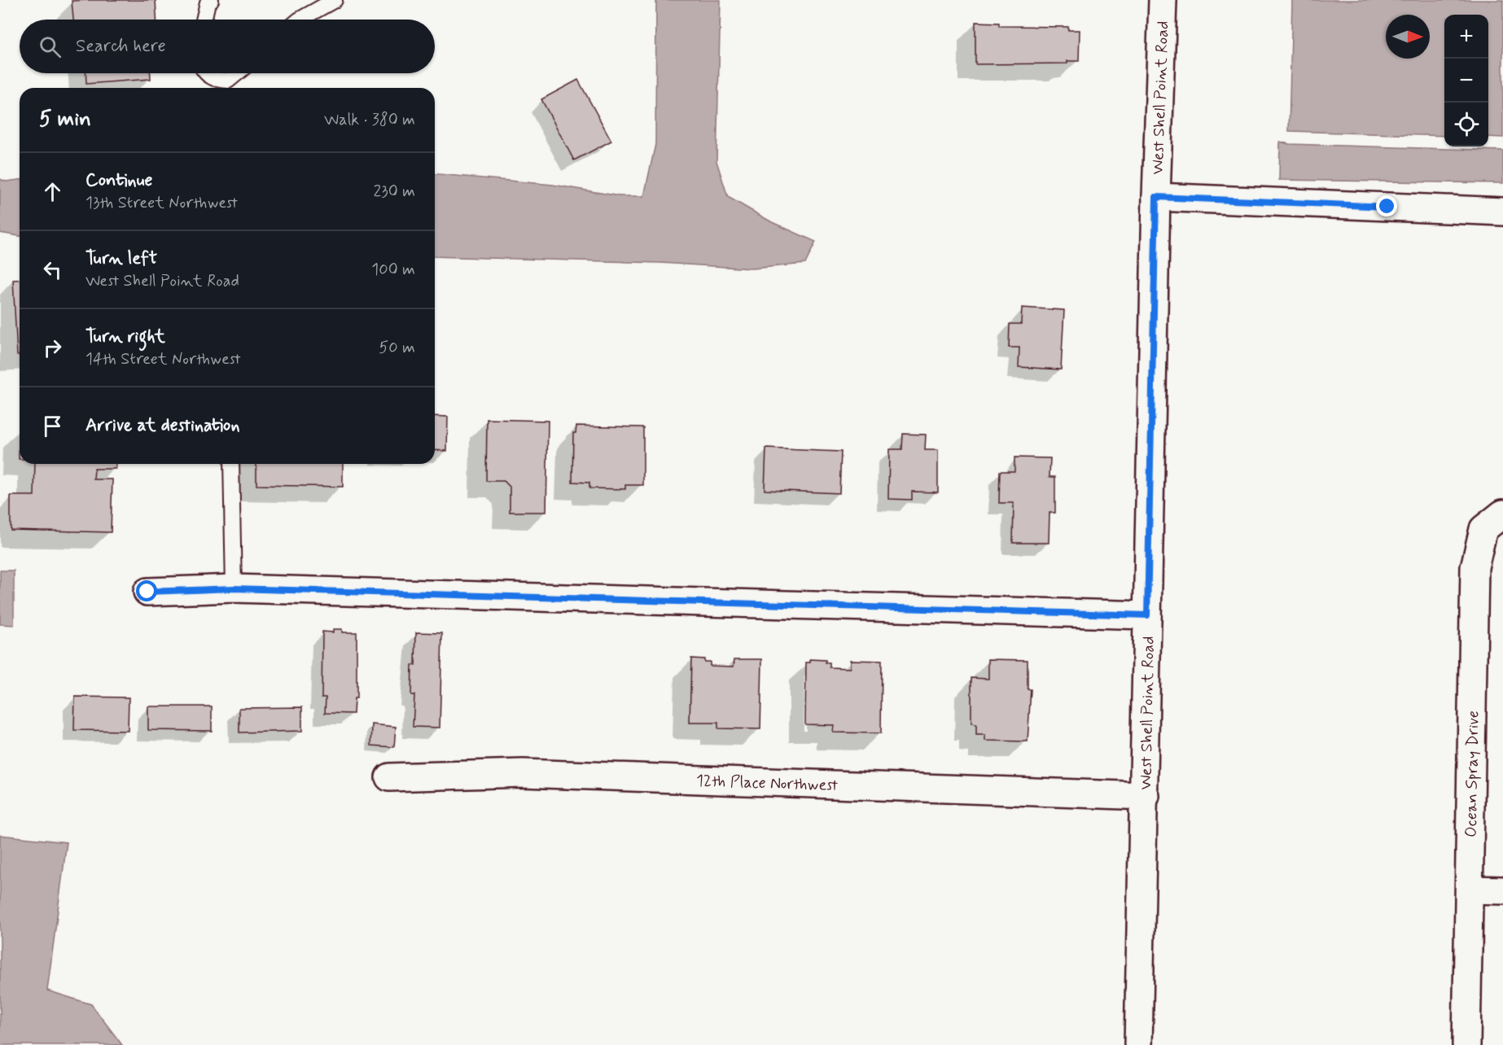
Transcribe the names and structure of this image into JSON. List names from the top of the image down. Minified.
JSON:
{"streets":{"street":["West Shell Point Road","Ocean Spray Drive","12th Place Northwest"]},"crossings":[["West Shell Point Road","12th Place Northwest"]],"north":"right","page":{"map_buttons":["+","−"],"search":"Search here","heading":["5 min","Walk · 380 m"],"list":[["Continue","13th Street Northwest","230 m"],["Turn left","West Shell Point Road","100 m"],["Turn right","14th Street Northwest","50 m"],"Arrive at destination"]}}
